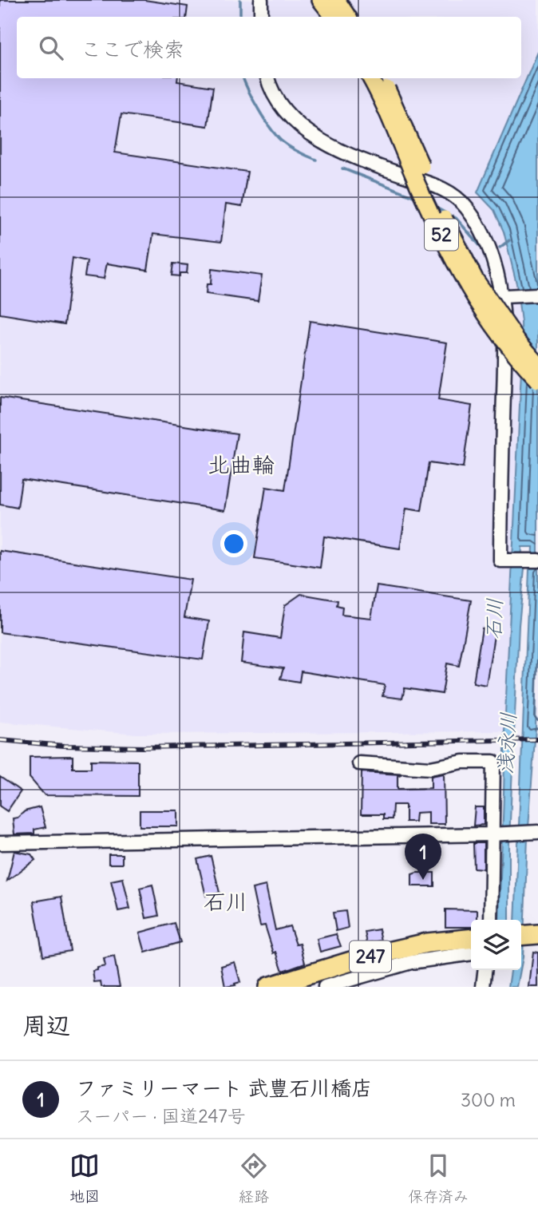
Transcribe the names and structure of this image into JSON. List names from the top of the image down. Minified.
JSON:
{"streets":{"highway":["247"],"main road":["52"]},"districts":["北曲輪","石川"],"water":["石川","浅永川"],"page":{"search":"ここで検索","pins":"1","heading":"周辺","list":[{"mark":"1","name":"ファミリーマート 武豊石川橋店","note":"スーパー · 国道247号","value":"300 m"}],"nav":["地図","経路","保存済み"]}}
